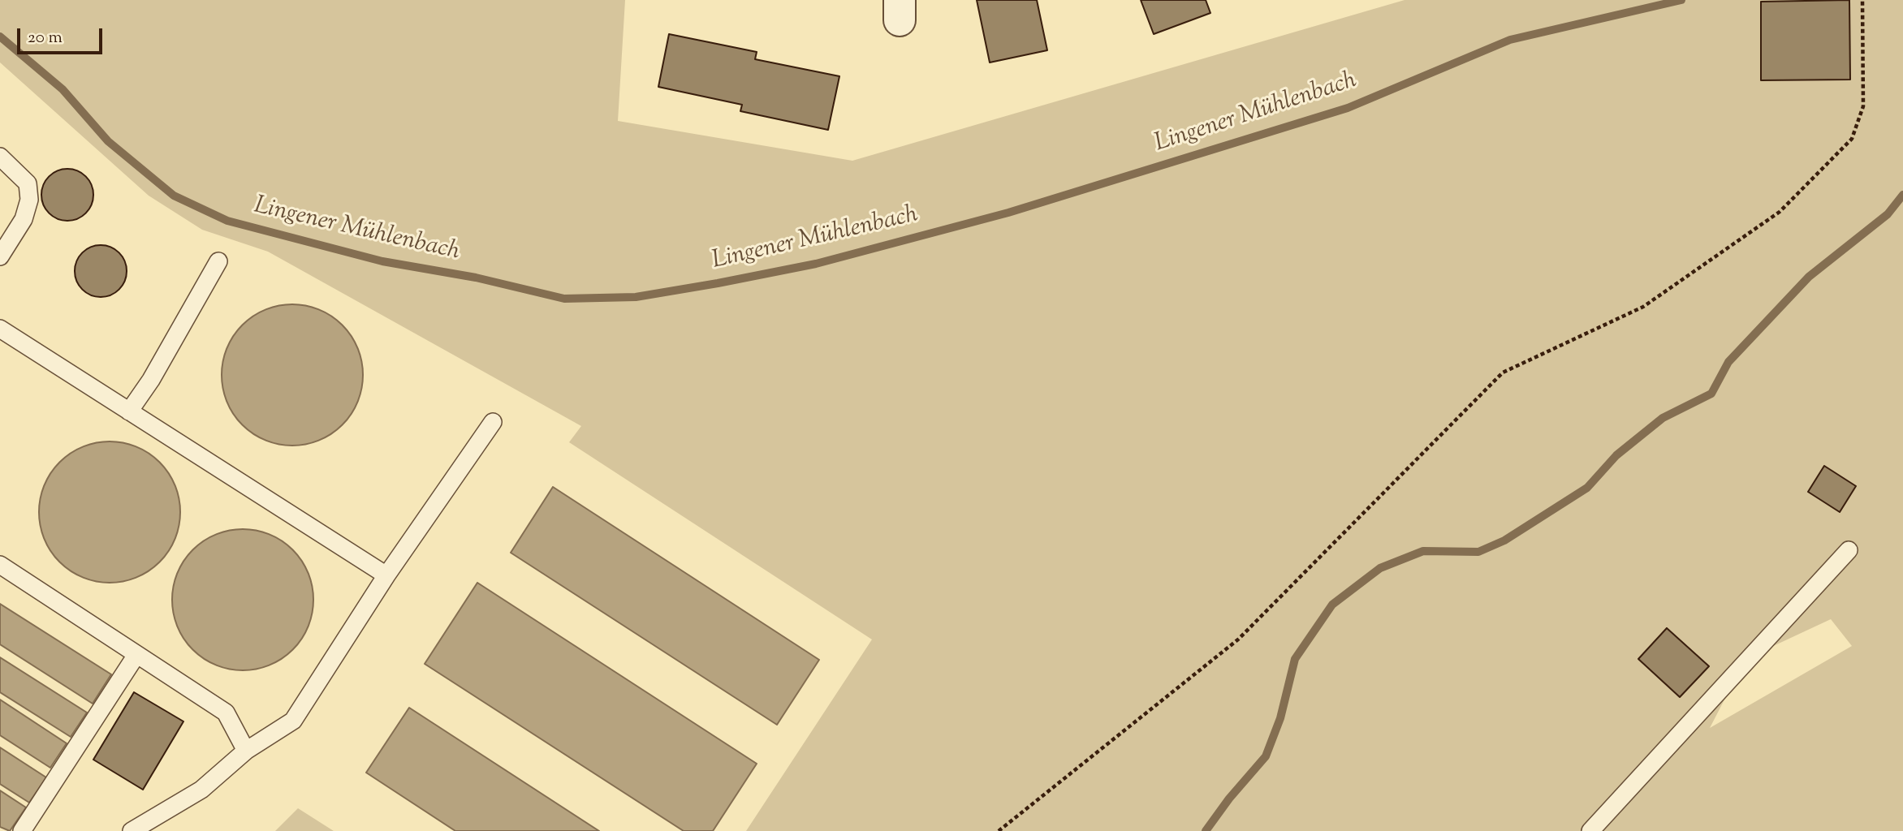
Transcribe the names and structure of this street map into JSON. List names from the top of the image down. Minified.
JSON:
{"water":["Lingener Mühlenbach"],"scale_bar":"20 m"}
